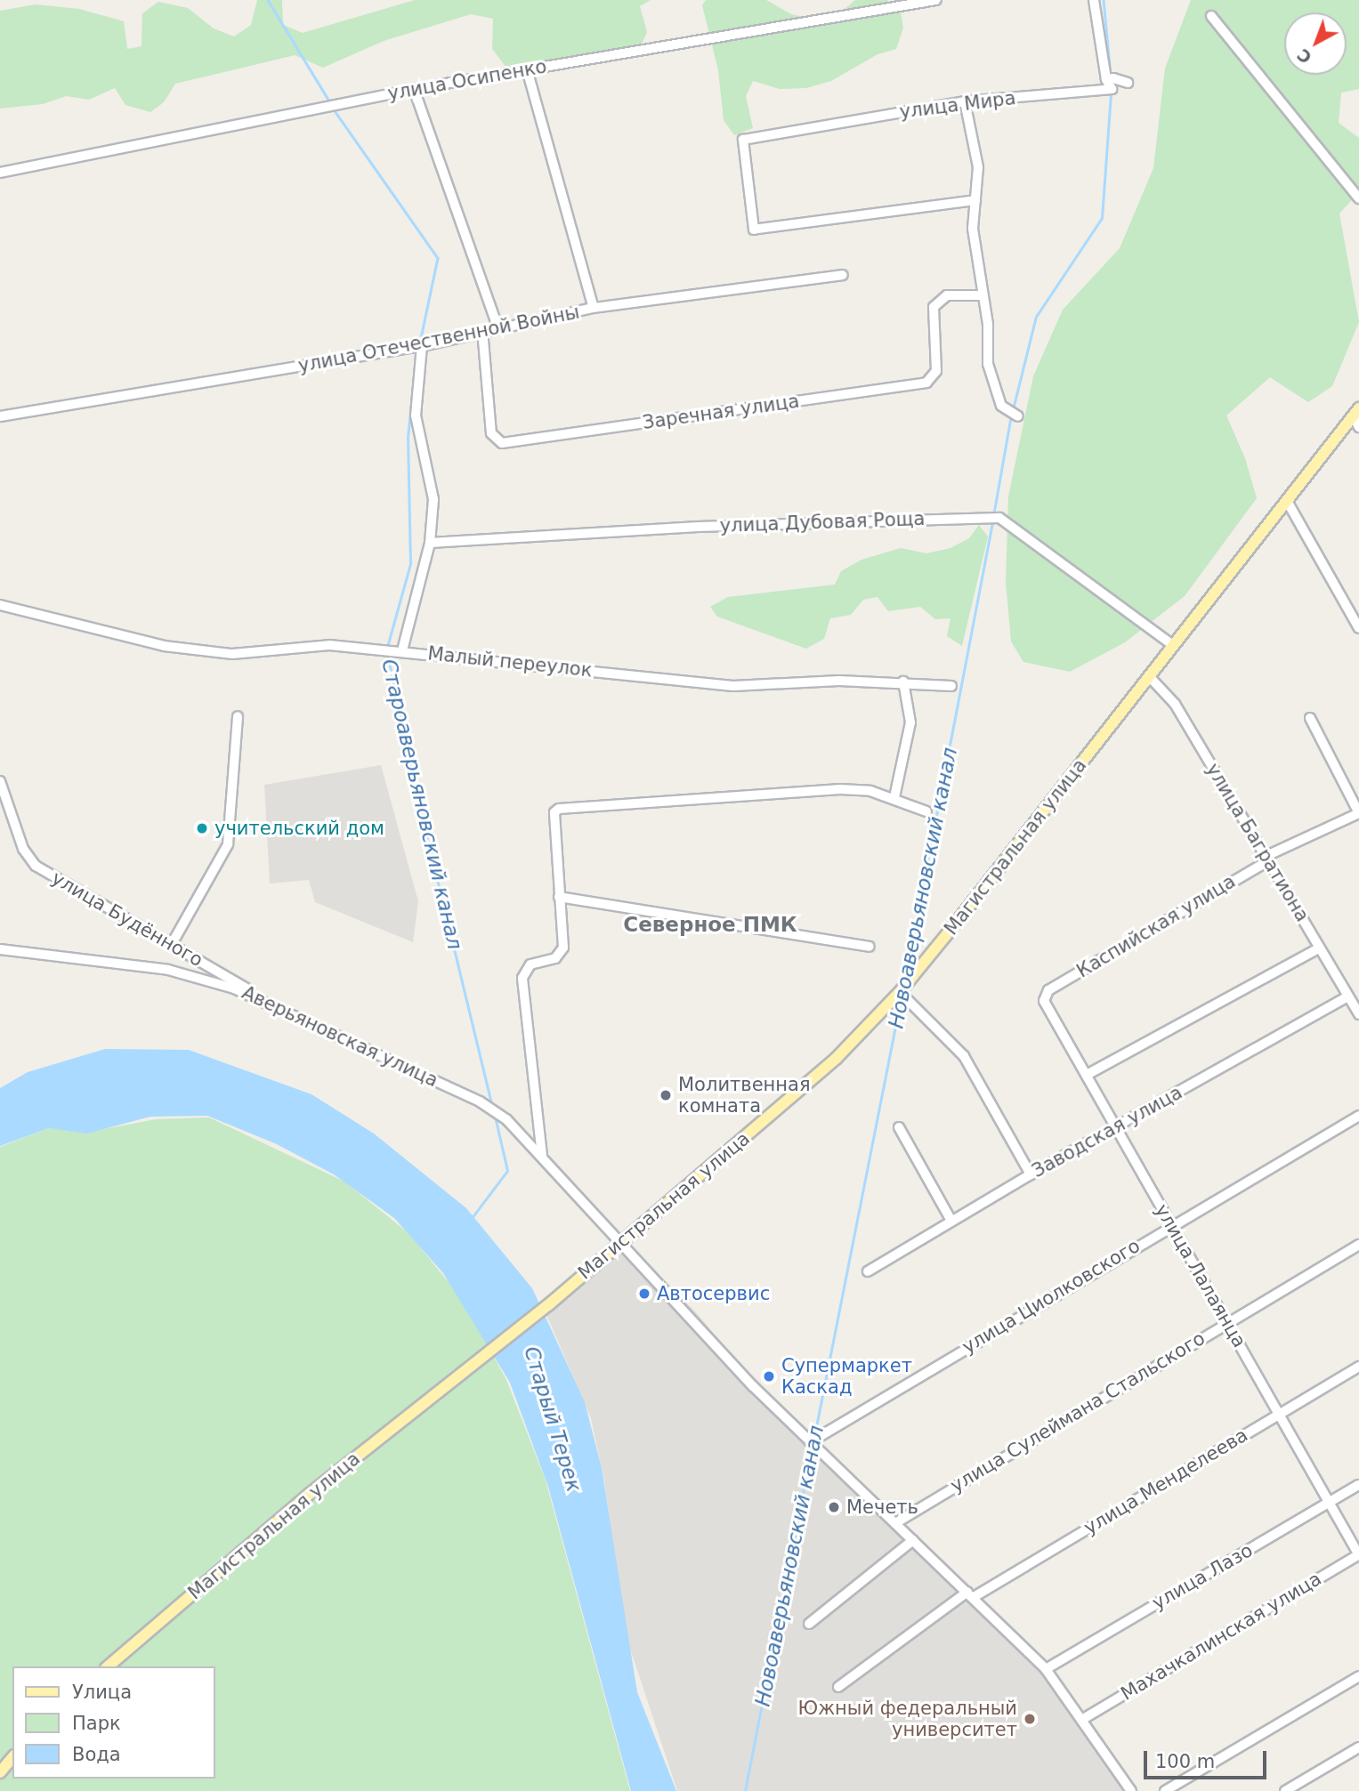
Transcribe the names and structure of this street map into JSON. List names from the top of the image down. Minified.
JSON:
{"streets":{"main road":["Магистральная улица"],"street":["улица Осипенко","улица Мира","улица Отечественной Войны","Заречная улица","улица Дубовая Роща","Малый переулок","улица Багратиона","улица Будённого","Каспийская улица","Аверьяновская улица","Заводская улица","улица Лалаянца","улица Циолковского","улица Сулеймана Стальского","улица Менделеева","улица Лазо","Махачкалинская улица"]},"crossings":[["улица Отечественной Войны","Заречная улица"],["улица Дубовая Роща","Магистральная улица"],["улица Багратиона","Магистральная улица"],["улица Багратиона","Каспийская улица"],["улица Багратиона","Заводская улица"],["Магистральная улица","Аверьяновская улица"],["улица Будённого","Аверьяновская улица"],["Каспийская улица","улица Лалаянца"],["Аверьяновская улица","улица Циолковского"],["Аверьяновская улица","улица Сулеймана Стальского"],["Аверьяновская улица","улица Менделеева"],["Аверьяновская улица","улица Лазо"],["Аверьяновская улица","Махачкалинская улица"],["Заводская улица","улица Лалаянца"],["улица Лалаянца","улица Циолковского"],["улица Лалаянца","улица Сулеймана Стальского"],["улица Лалаянца","улица Менделеева"],["улица Лалаянца","улица Лазо"],["улица Лалаянца","Махачкалинская улица"]],"districts":["Северное ПМК"],"water":["Староаверьяновский канал","Новоаверьяновский канал","Старый Терек"],"places":["учительский дом","Молитвенная комната","Автосервис","Супермаркет Каскад","Мечеть","Южный федеральный университет"],"legend":["Улица","Парк","Вода"],"scale_bar":"100 m","north":"bottom left"}
